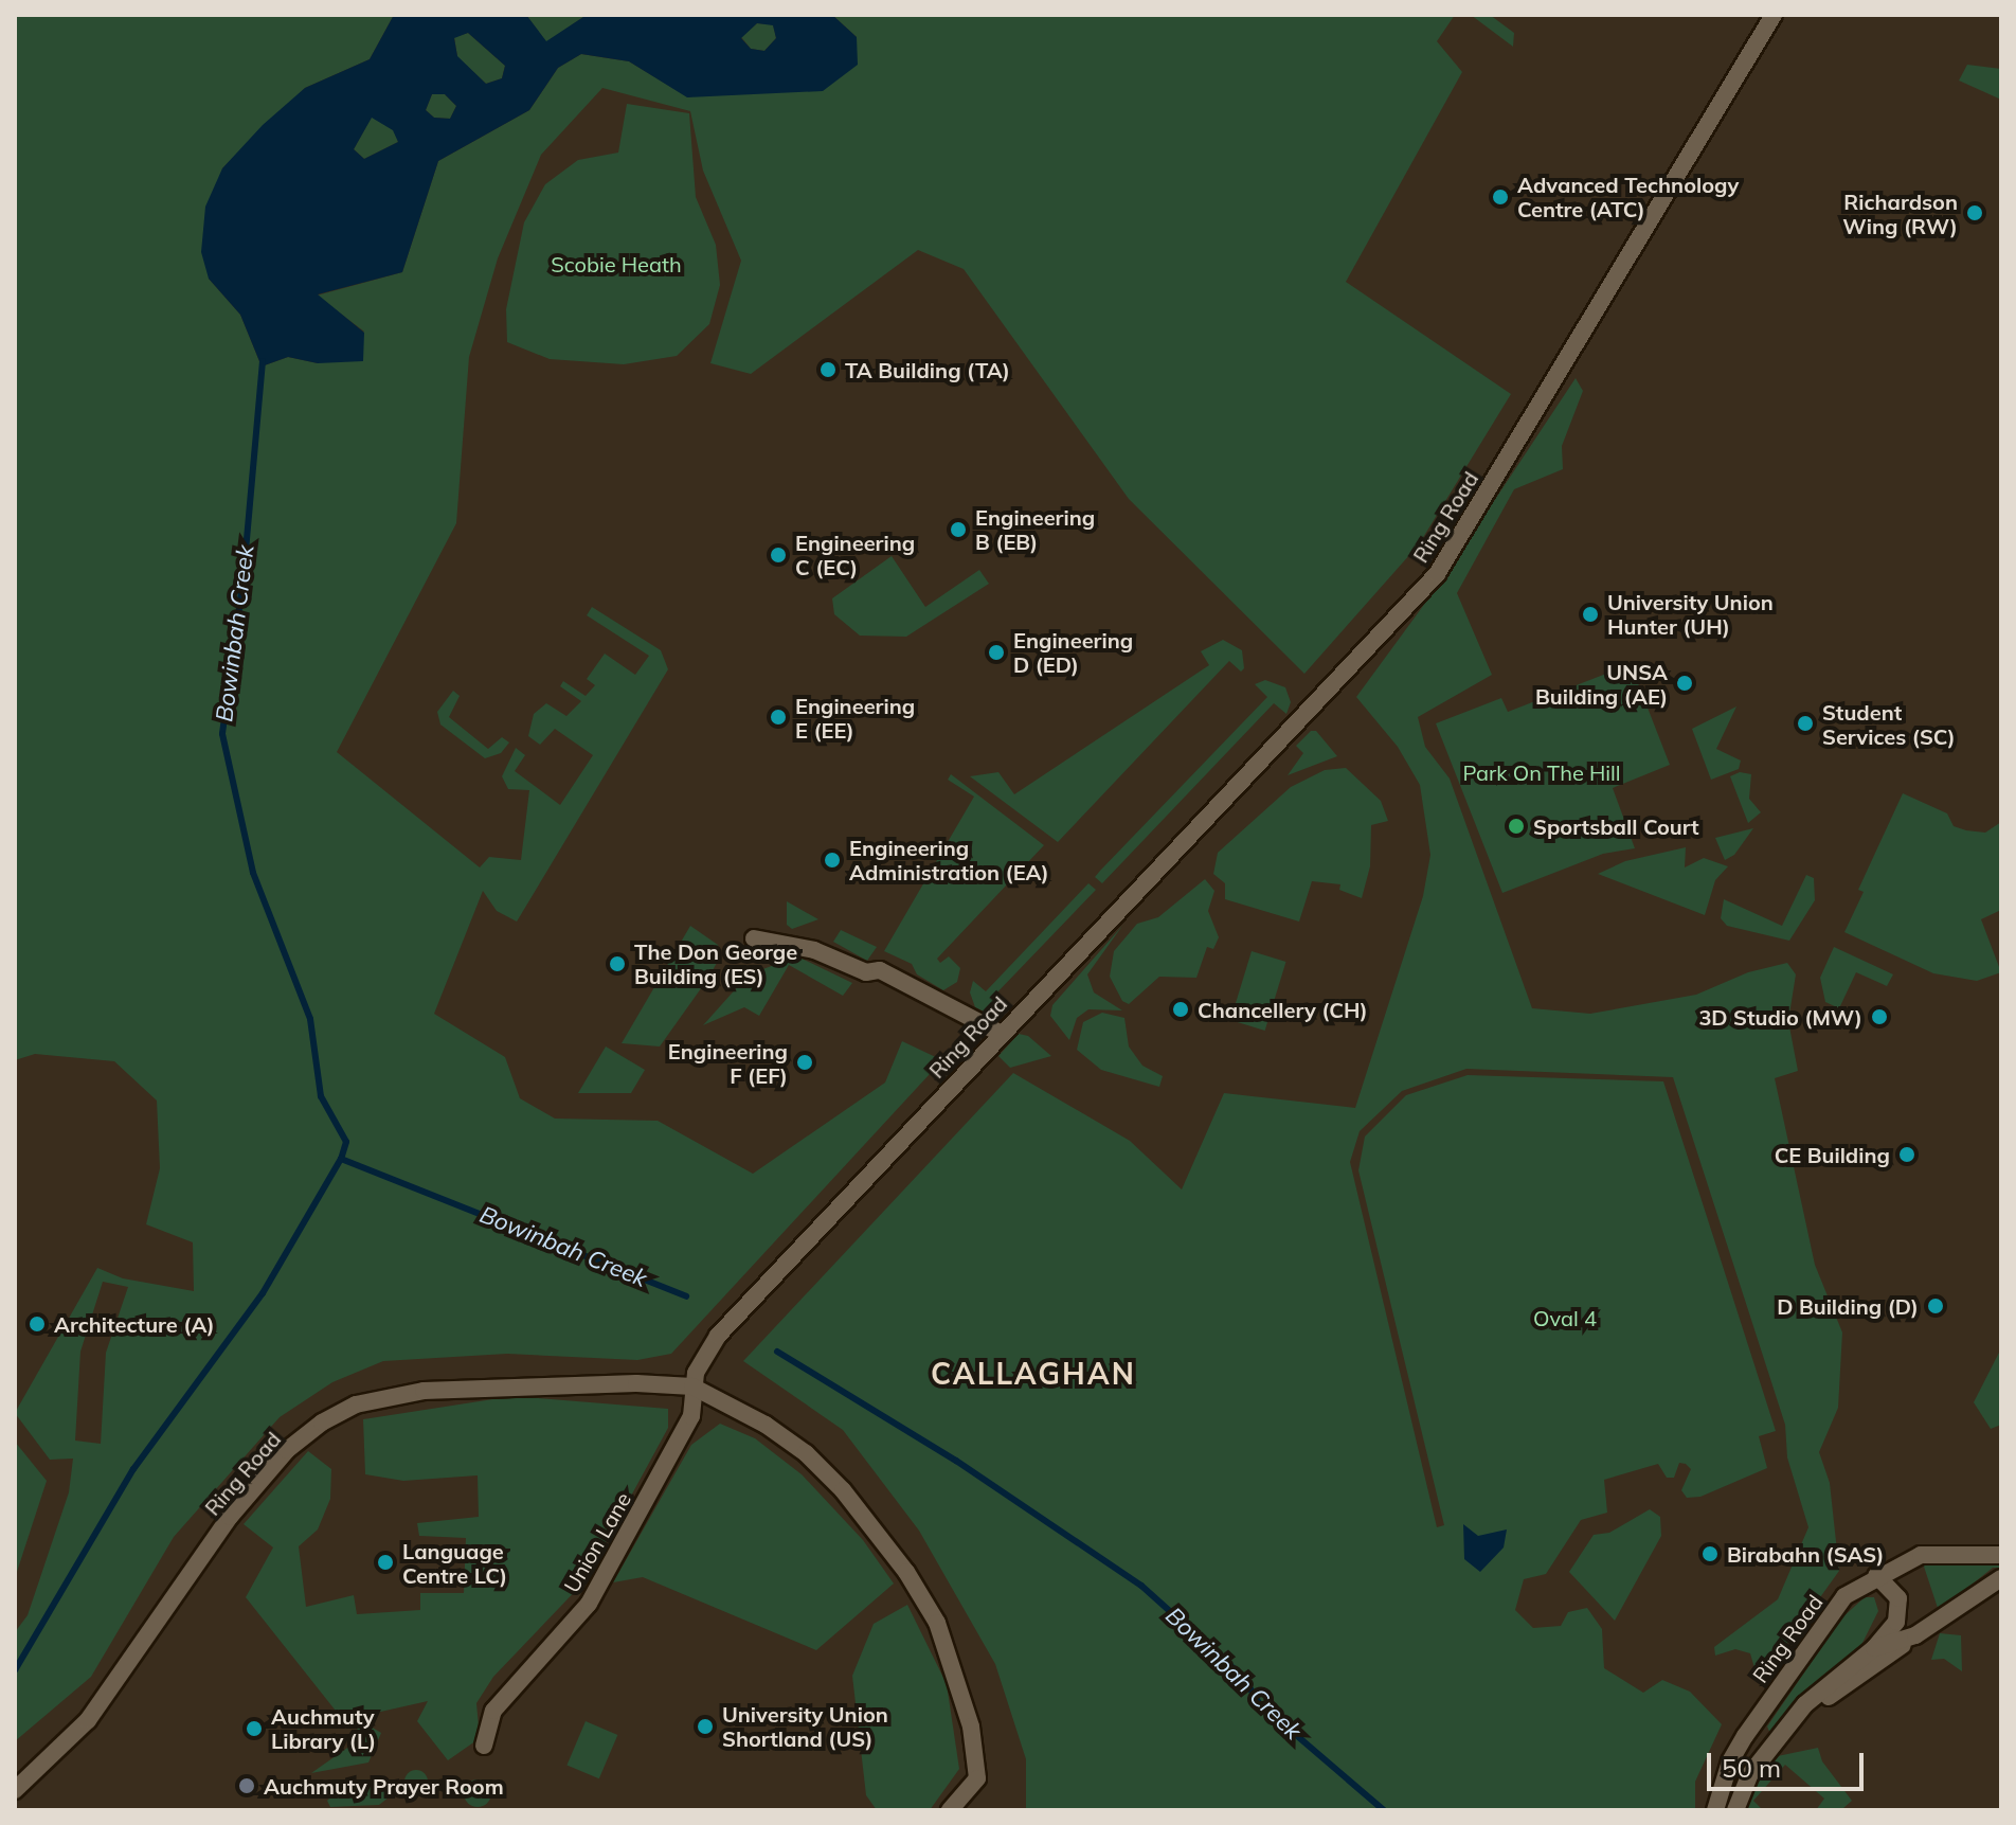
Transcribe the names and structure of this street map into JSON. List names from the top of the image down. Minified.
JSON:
{"streets":{"street":["Ring Road","Union Lane"]},"crossings":[["Ring Road","Union Lane"]],"districts":["CALLAGHAN"],"water":["Bowinbah Creek"],"parks":["Scobie Heath","Park On The Hill","Oval 4"],"places":["Advanced Technology Centre (ATC)","Richardson Wing (RW)","TA Building (TA)","Engineering B (EB)","Engineering C (EC)","University Union Hunter (UH)","Engineering D (ED)","UNSA Building (AE)","Engineering E (EE)","Student Services (SC)","Sportsball Court","Engineering Administration (EA)","The Don George Building (ES)","Chancellery (CH)","3D Studio (MW)","Engineering F (EF)","CE Building","D Building (D)","Architecture (A)","Birabahn (SAS)","Language Centre LC)","University Union Shortland (US)","Auchmuty Library (L)","Auchmuty Prayer Room"],"scale_bar":"50 m"}
